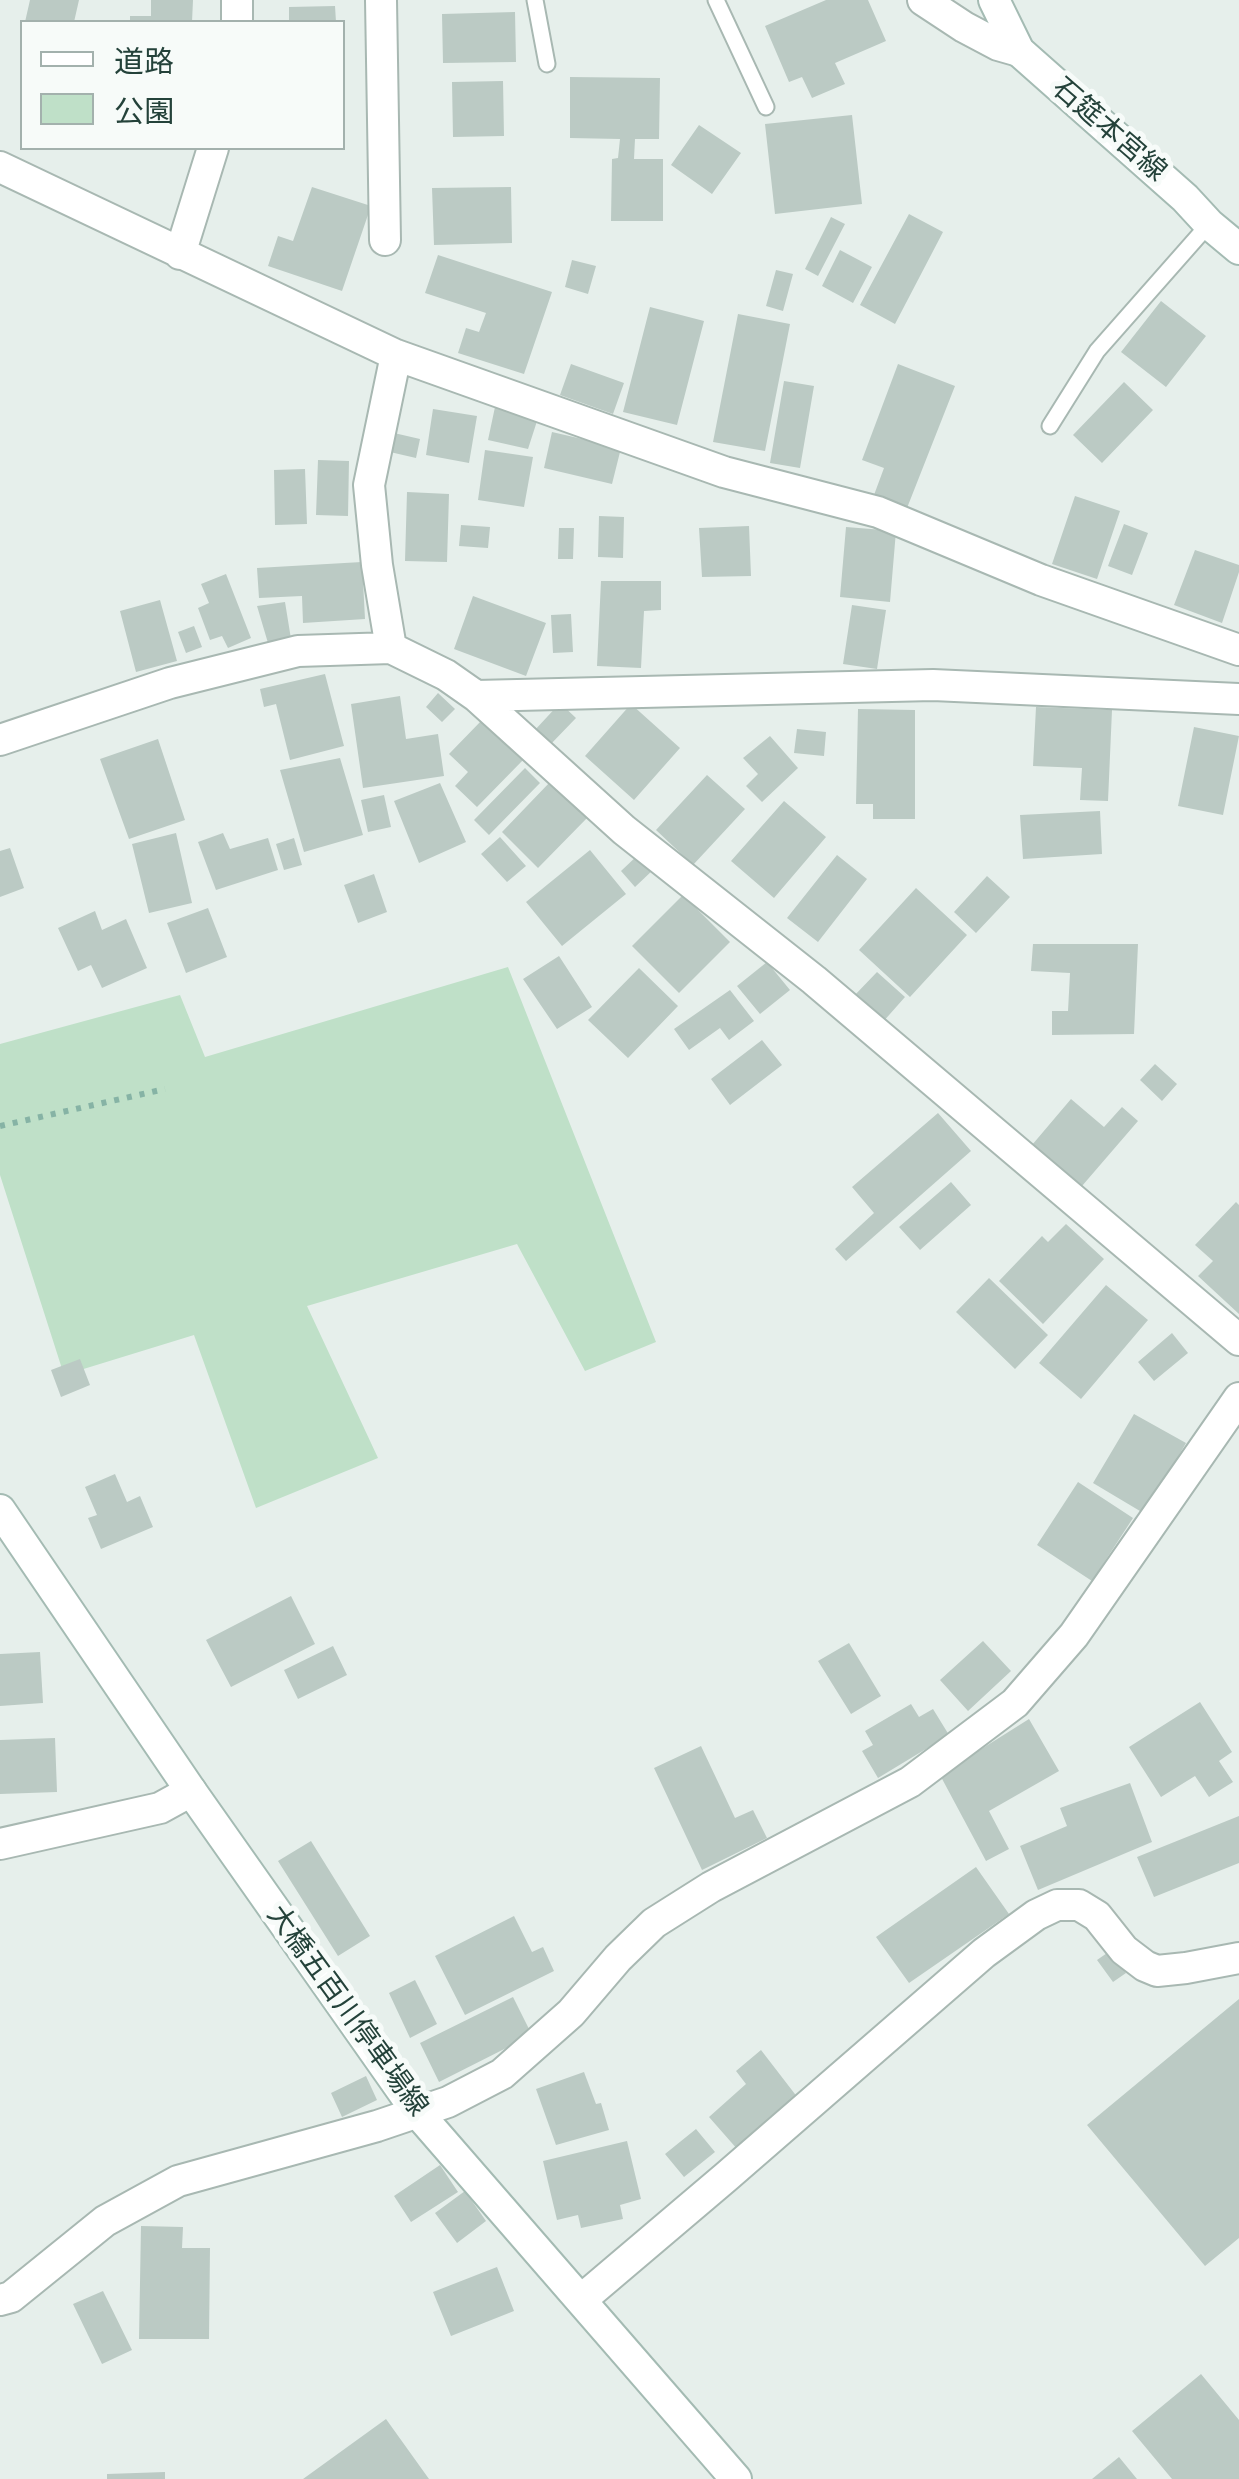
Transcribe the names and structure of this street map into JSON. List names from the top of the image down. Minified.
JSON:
{"streets":{"street":["石筵本宮線","大橋五百川停車場線"]},"legend":["道路","公園"]}
